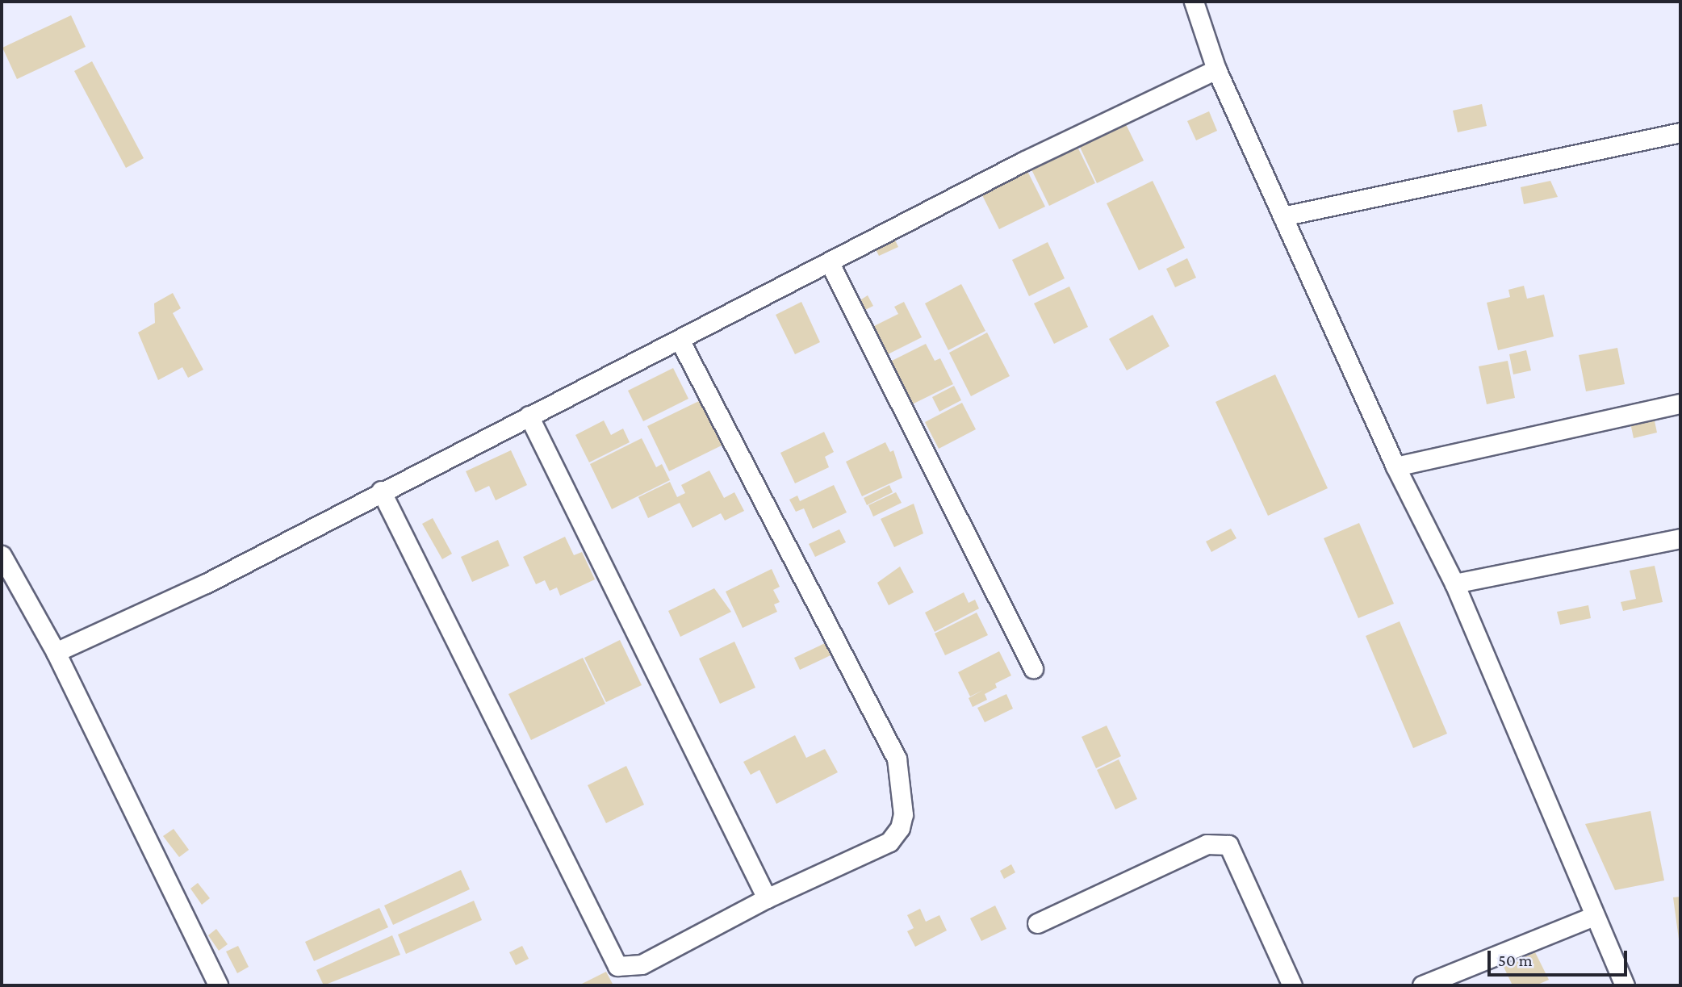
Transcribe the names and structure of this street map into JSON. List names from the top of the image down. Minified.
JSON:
{"scale_bar":"50 m"}
